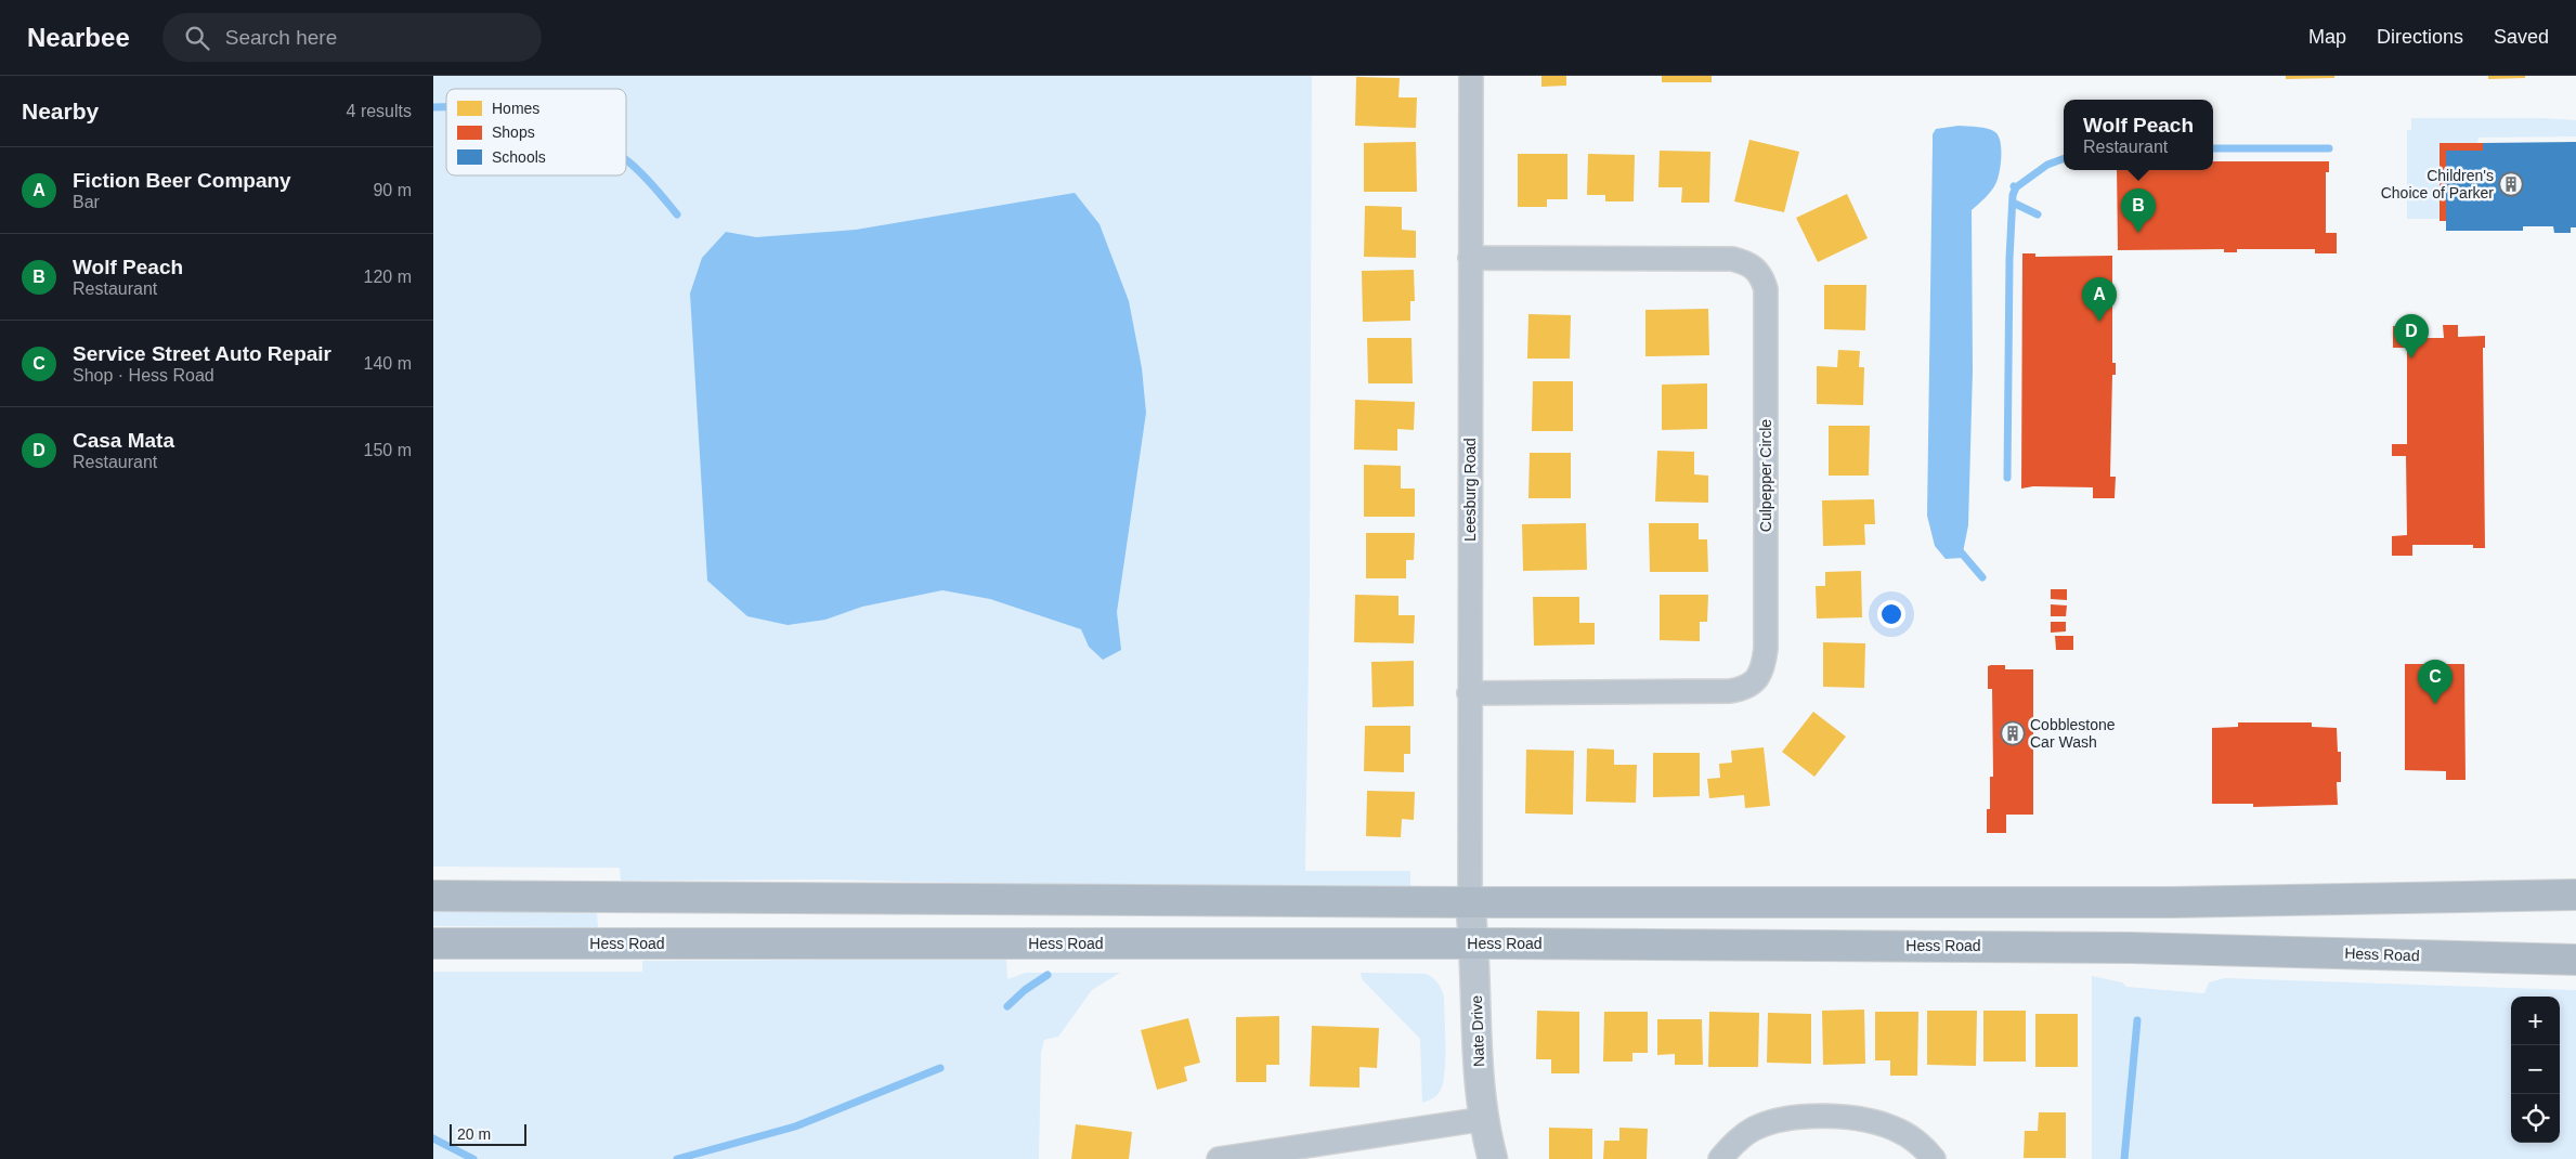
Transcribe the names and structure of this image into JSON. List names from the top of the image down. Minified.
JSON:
{"streets":{"main road":["Hess Road"],"street":["Culpepper Circle","Leesburg Road","Nate Drive"]},"crossings":[["Culpepper Circle","Leesburg Road"],["Leesburg Road","Nate Drive"],["Hess Road","Nate Drive"]],"places":{"building":["Children's Choice of Parker","Cobblestone Car Wash"]},"legend":["Homes","Shops","Schools"],"scale_bar":"20 m","page":{"header":"Nearbee","search":"Search here","nav":["Map","Directions","Saved"],"heading":["Nearby","4 results"],"popup":["Wolf Peach","Restaurant"],"list":[{"mark":"A","name":"Fiction Beer Company","note":"Bar","value":"90 m"},{"mark":"B","name":"Wolf Peach","note":"Restaurant","value":"120 m"},{"mark":"C","name":"Service Street Auto Repair","note":"Shop · Hess Road","value":"140 m"},{"mark":"D","name":"Casa Mata","note":"Restaurant","value":"150 m"}],"pins":["B","A","D","C"],"map_buttons":["+","−"],"scale":"20 m"}}
